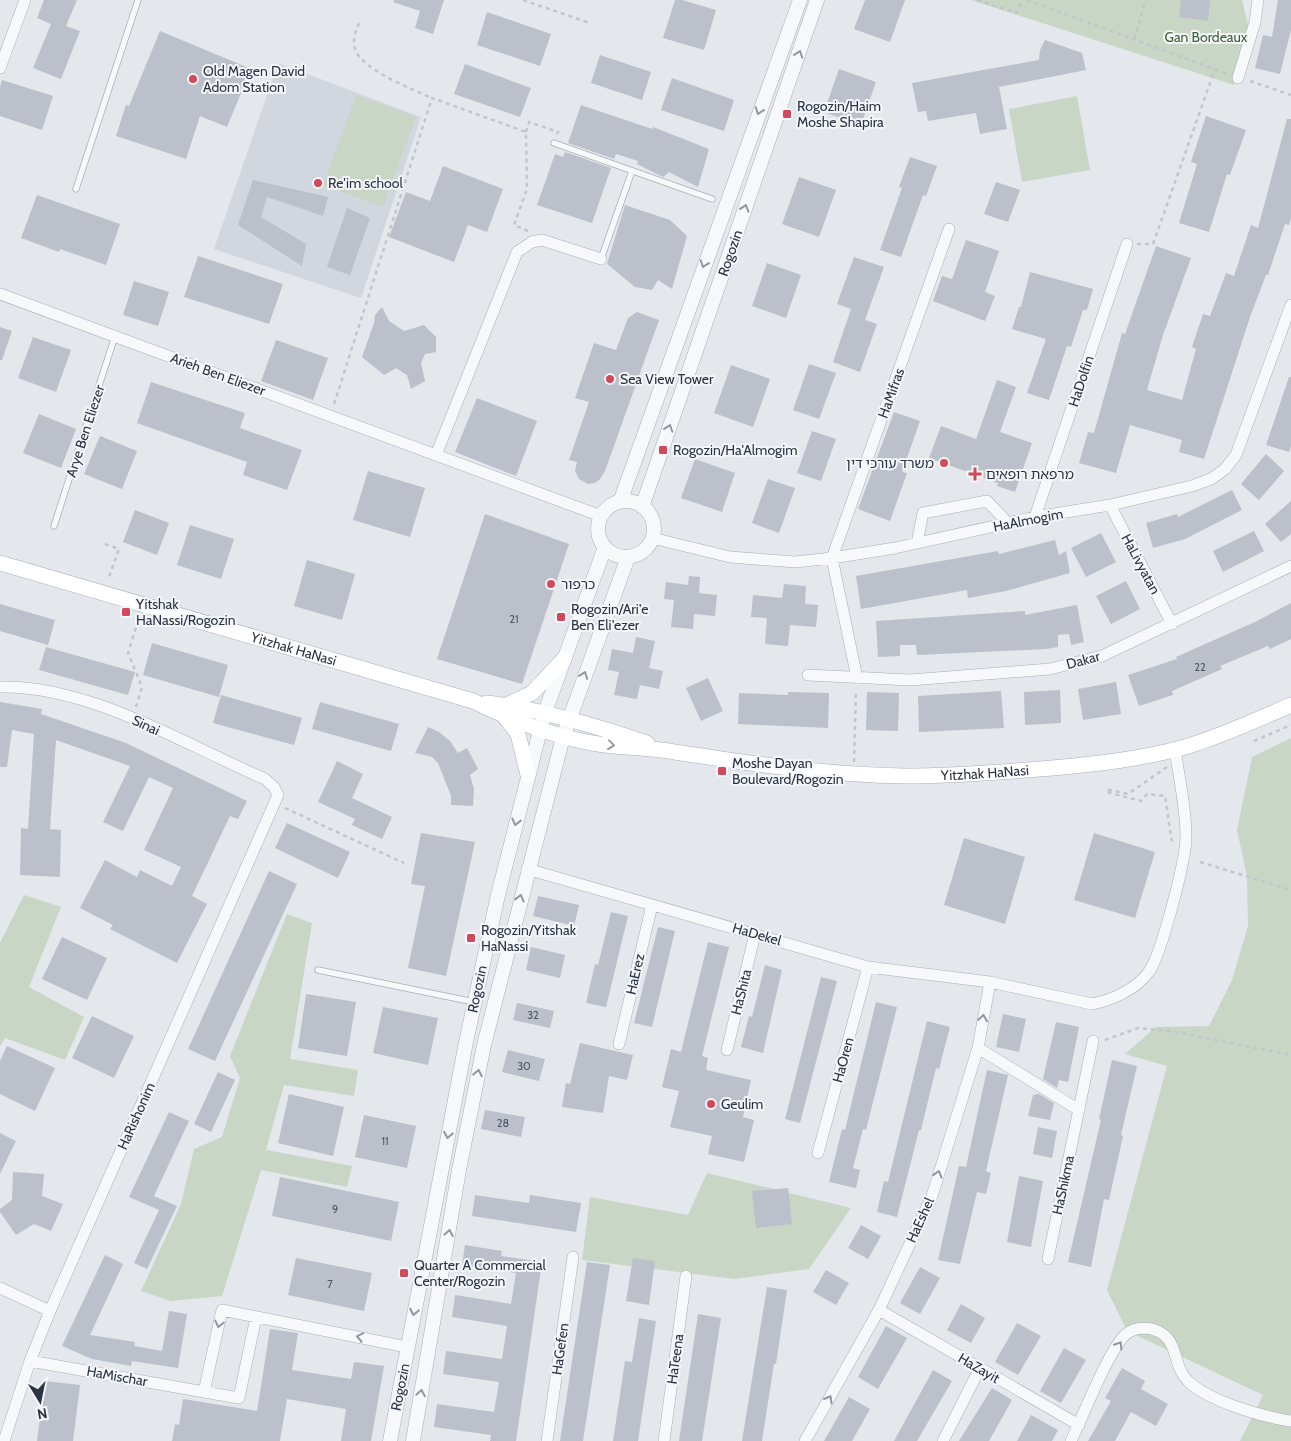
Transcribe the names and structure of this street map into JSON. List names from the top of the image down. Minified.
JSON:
{"streets":{"main road":["Yitzhak HaNasi"],"street":["Rogozin","Arieh Ben Eliezer","HaDolfin","HaMifras","HaAlmogim","HaLivyatan","Dakar","Sinai","HaDekel","HaErez","HaShita","HaOren","HaRishonim","HaShikma","HaEshel","HaGefen","HaTeena","HaZayit","HaMischar"],"lane":["Arye Ben Eliezer"]},"crossings":[["Rogozin","Arieh Ben Eliezer"],["Rogozin","HaAlmogim"],["Rogozin","Yitzhak HaNasi"],["Rogozin","HaDekel"],["Arieh Ben Eliezer","Arye Ben Eliezer"],["Arieh Ben Eliezer","HaAlmogim"],["HaDolfin","HaAlmogim"],["HaMifras","HaAlmogim"],["HaAlmogim","HaLivyatan"],["HaLivyatan","Dakar"],["Yitzhak HaNasi","HaDekel"],["Sinai","HaRishonim"],["HaDekel","HaErez"],["HaDekel","HaShita"],["HaDekel","HaOren"],["HaDekel","HaEshel"],["HaRishonim","HaMischar"],["HaEshel","HaZayit"]],"one_way":["HaEshel"],"parks":["Gan Bordeaux"],"places":{"other":["Old Magen David Adom Station","Re'im school","Sea View Tower","משרד עורכי דין","כרפור","Geulim"],"transit":["Rogozin/Haim Moshe Shapira","Rogozin/Ha'Almogim","Yitshak HaNassi/Rogozin","Rogozin/Ari'e Ben Eli'ezer","Moshe Dayan Boulevard/Rogozin","Rogozin/Yitshak HaNassi","Quarter A Commercial Center/Rogozin"],"health":["מרפאת רופאים"]},"house_numbers":["21","22","32","30","28","11","9","7"],"north":"bottom"}
